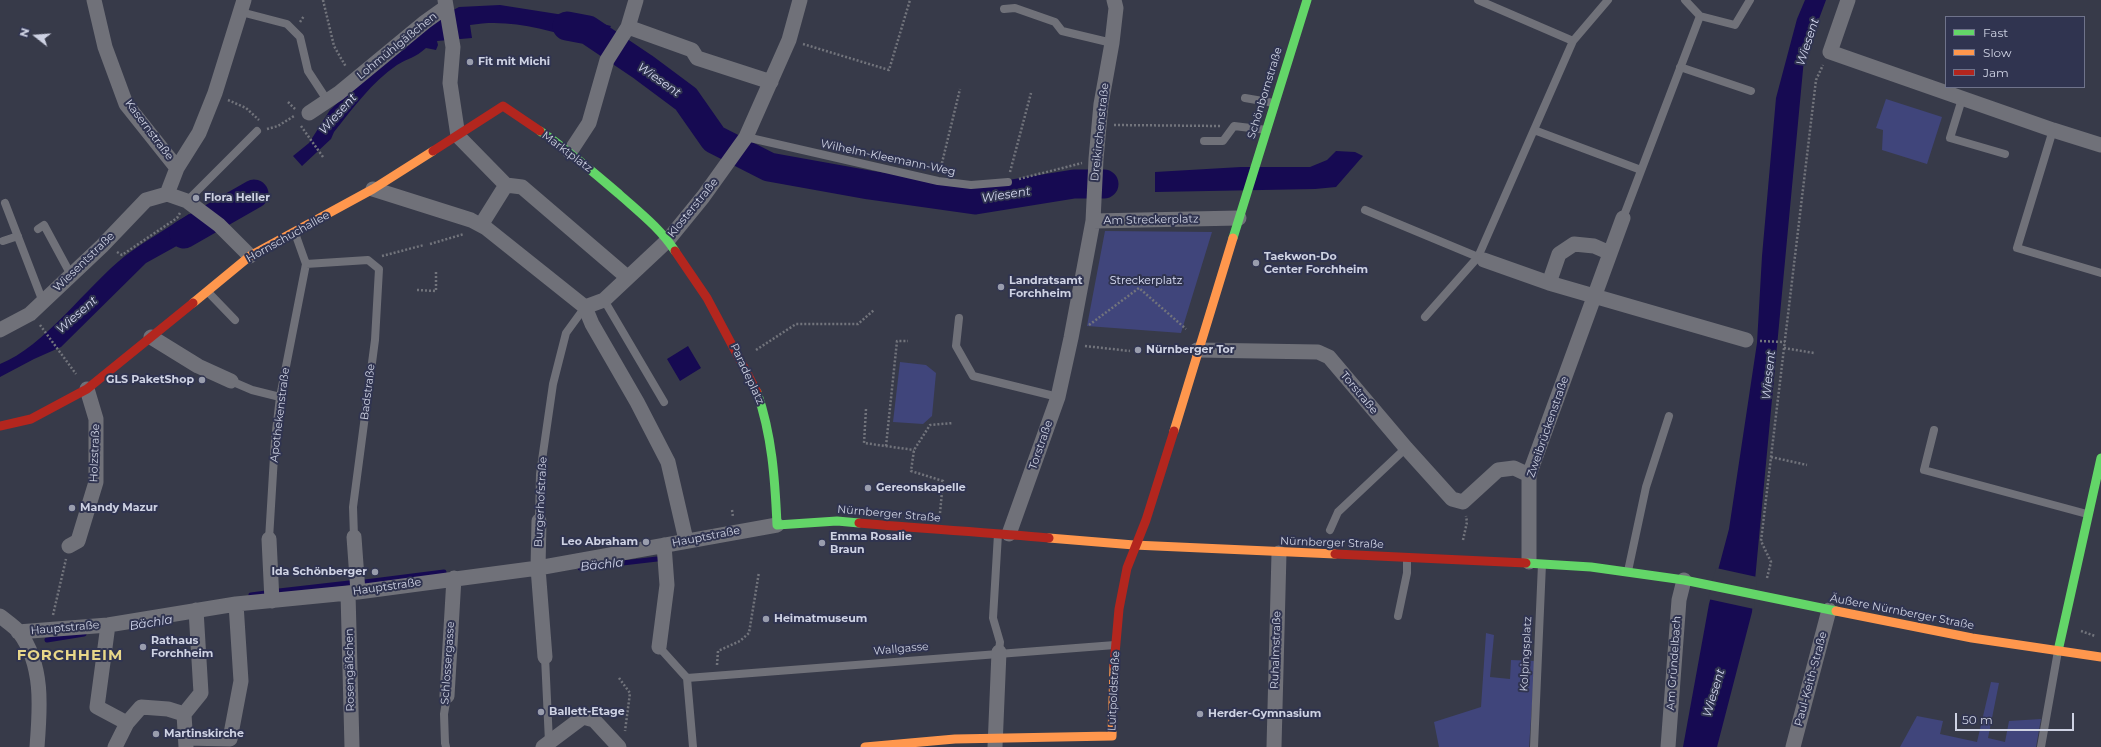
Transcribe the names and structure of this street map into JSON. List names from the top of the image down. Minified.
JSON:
{"streets":{"street":["Lohmühlgäßchen","Schönbornstraße","Kasernstraße","Dreikirchenstraße","Marktplatz","Klosterstraße","Am Streckerplatz","Hornschuchallee","Wiesentstraße","Paradeplatz","Badstraße","Torstraße","Apothekenstraße","Zweibrückenstraße","Holzstraße","Burgerhofstraße","Nürnberger Straße","Hauptstraße","Äußere Nürnberger Straße","Ruhalmstraße","Schlossergasse","Am Gründelbach","Rosengäßchen","Paul-Keith-Straße","Luitpoldstraße"],"lane":["Wilhelm-Kleemann-Weg","Wallgasse","Kolpingsplatz"]},"crossings":[["Schönbornstraße","Am Streckerplatz"],["Dreikirchenstraße","Am Streckerplatz"],["Marktplatz","Klosterstraße"],["Marktplatz","Hornschuchallee"],["Marktplatz","Paradeplatz"],["Wilhelm-Kleemann-Weg","Klosterstraße"],["Klosterstraße","Paradeplatz"],["Klosterstraße","Burgerhofstraße"],["Am Streckerplatz","Torstraße"],["Hornschuchallee","Holzstraße"],["Paradeplatz","Nürnberger Straße"],["Paradeplatz","Hauptstraße"],["Badstraße","Hauptstraße"],["Badstraße","Rosengäßchen"],["Torstraße","Nürnberger Straße"],["Apothekenstraße","Hauptstraße"],["Zweibrückenstraße","Nürnberger Straße"],["Zweibrückenstraße","Kolpingsplatz"],["Burgerhofstraße","Hauptstraße"],["Nürnberger Straße","Hauptstraße"],["Nürnberger Straße","Ruhalmstraße"],["Nürnberger Straße","Kolpingsplatz"],["Nürnberger Straße","Luitpoldstraße"],["Hauptstraße","Schlossergasse"],["Hauptstraße","Rosengäßchen"],["Äußere Nürnberger Straße","Am Gründelbach"],["Äußere Nürnberger Straße","Paul-Keith-Straße"],["Wallgasse","Luitpoldstraße"]],"districts":["FORCHHEIM"],"water":["Wiesent","Bächla"],"parks":["Streckerplatz"],"places":["Fit mit Michi","Flora Heller","Taekwon-Do Center Forchheim","Landratsamt Forchheim","Nürnberger Tor","GLS PaketShop","Gereonskapelle","Mandy Mazur","Leo Abraham","Emma Rosalie Braun","Ida Schönberger","Heimatmuseum","Rathaus Forchheim","Ballett-Etage","Herder-Gymnasium","Martinskirche"],"legend":["Fast","Slow","Jam"],"scale_bar":"50 m","north":"left"}
